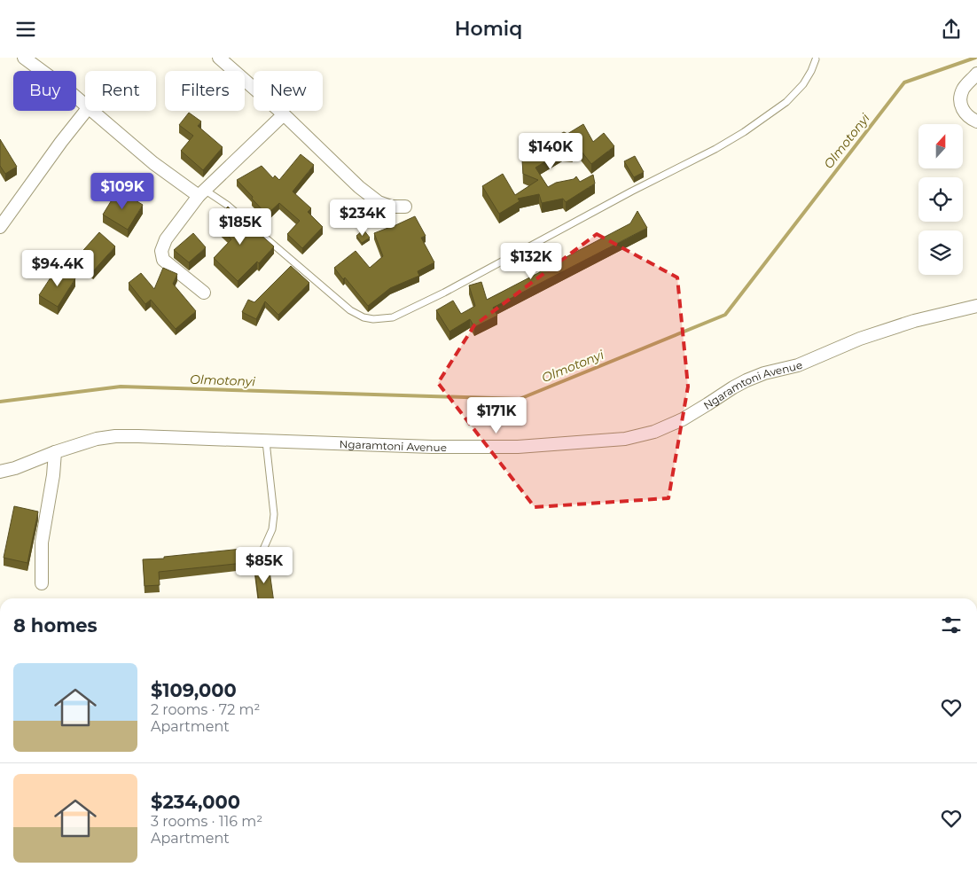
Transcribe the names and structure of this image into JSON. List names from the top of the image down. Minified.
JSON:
{"streets":{"street":["Ngaramtoni Avenue"]},"water":["Olmotonyi"],"north":"top","page":{"header":"Homiq","chip":["Buy","Rent","Filters","New"],"price":["$140K","$109K","$234K","$185K","$132K","$94.4K","$171K","$85K"],"heading":"8 homes","list":[{"name":"$109,000","note":"2 rooms · 72 m² · Apartment"},{"name":"$234,000","note":"3 rooms · 116 m² · Apartment"}]}}
